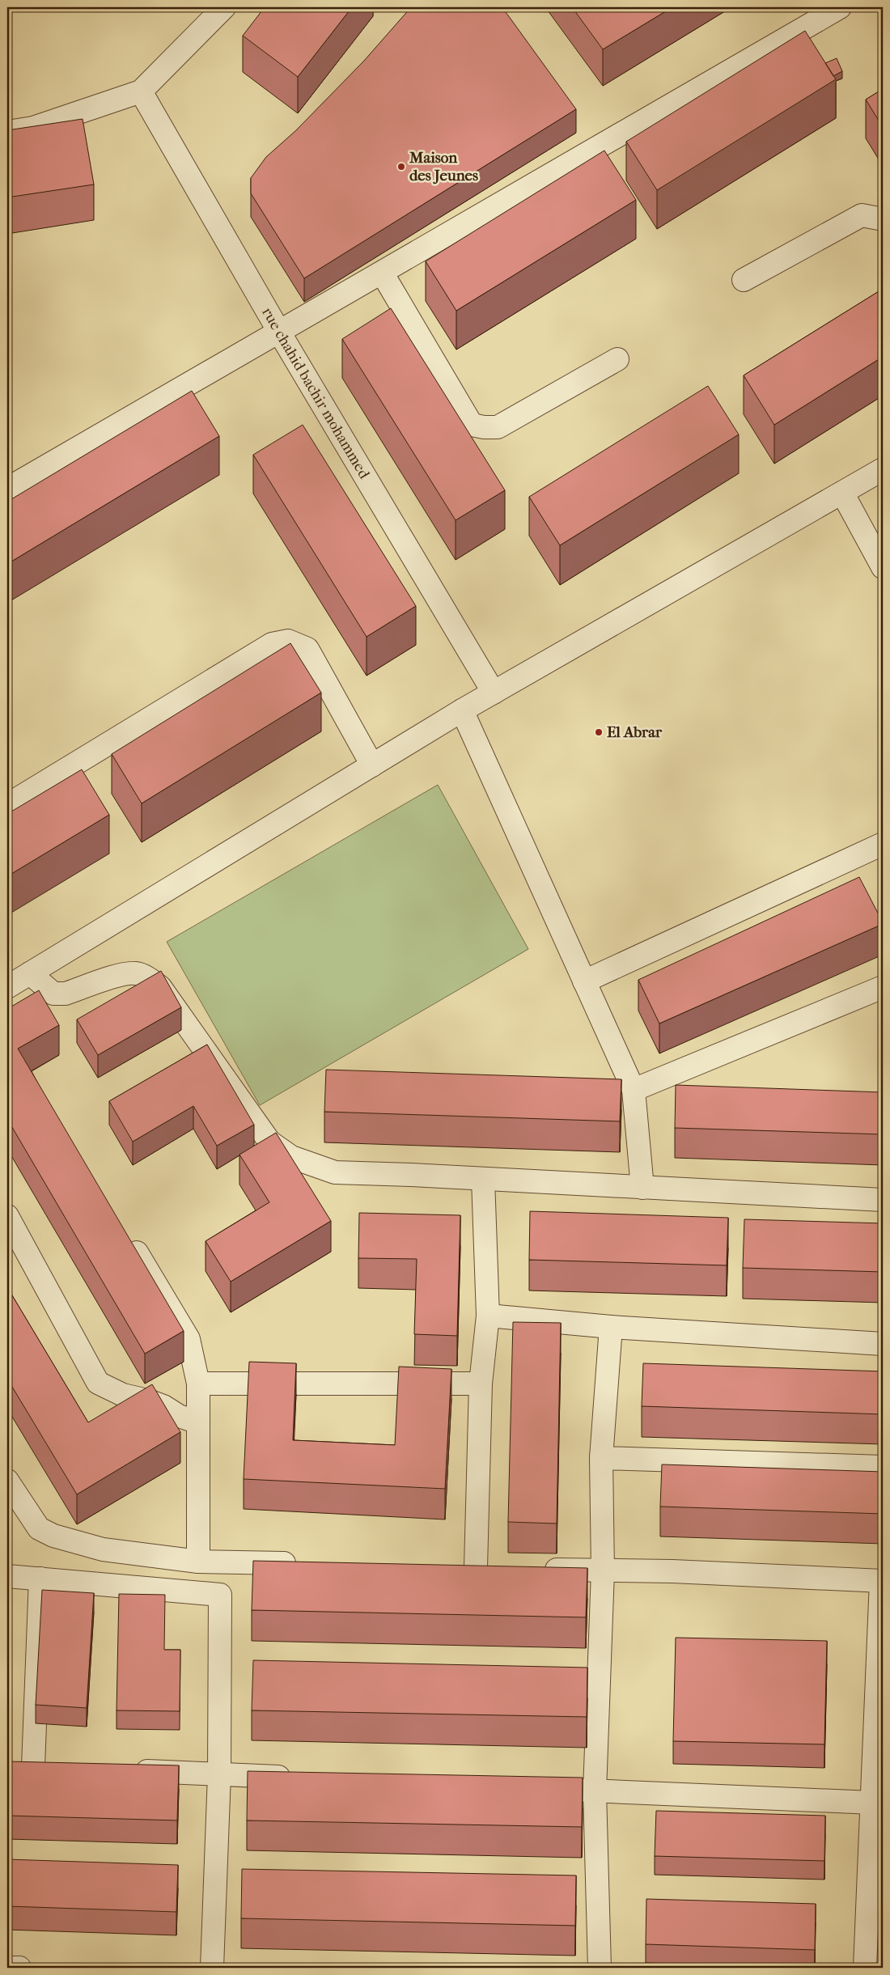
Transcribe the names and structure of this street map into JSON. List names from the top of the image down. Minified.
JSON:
{"streets":{"street":["rue chahid bachir mohammed"]},"places":["Maison des Jeunes","El Abrar"]}
